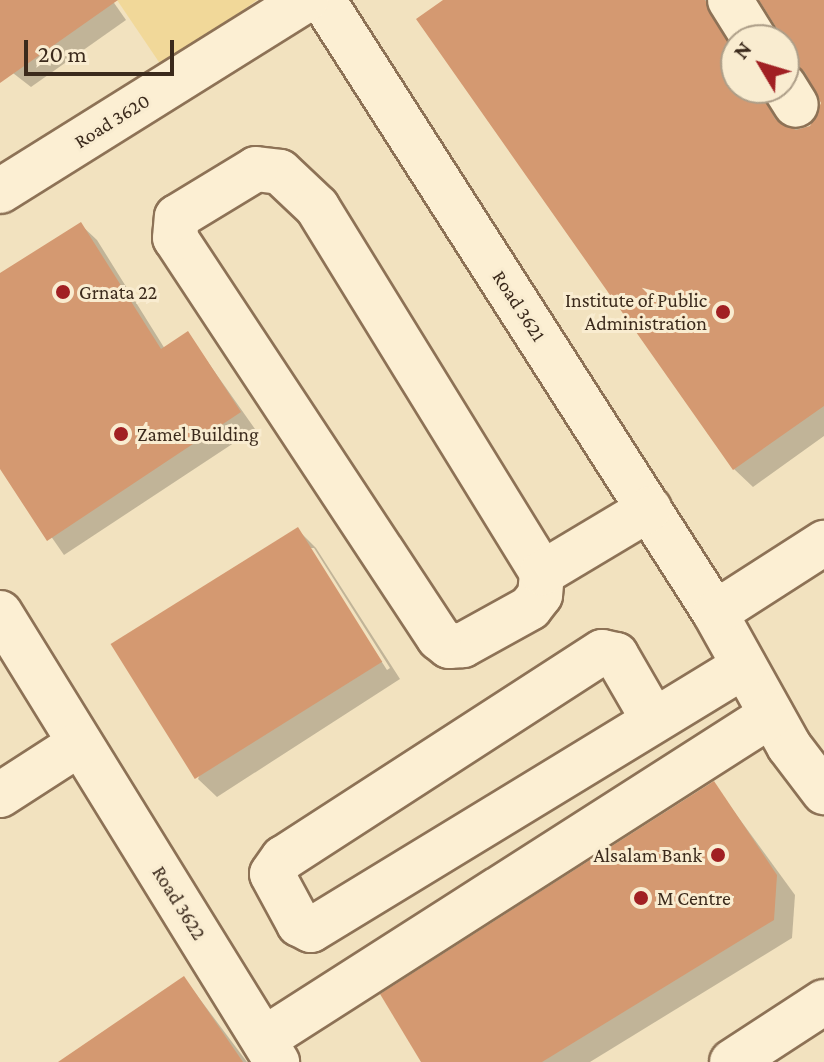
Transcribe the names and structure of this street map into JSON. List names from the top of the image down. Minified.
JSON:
{"streets":{"street":["Road 3620","Road 3621","Road 3622"]},"places":["Grnata 22","Institute of Public Administration","Zamel Building","Alsalam Bank","M Centre"],"scale_bar":"20 m","north":"top left"}
